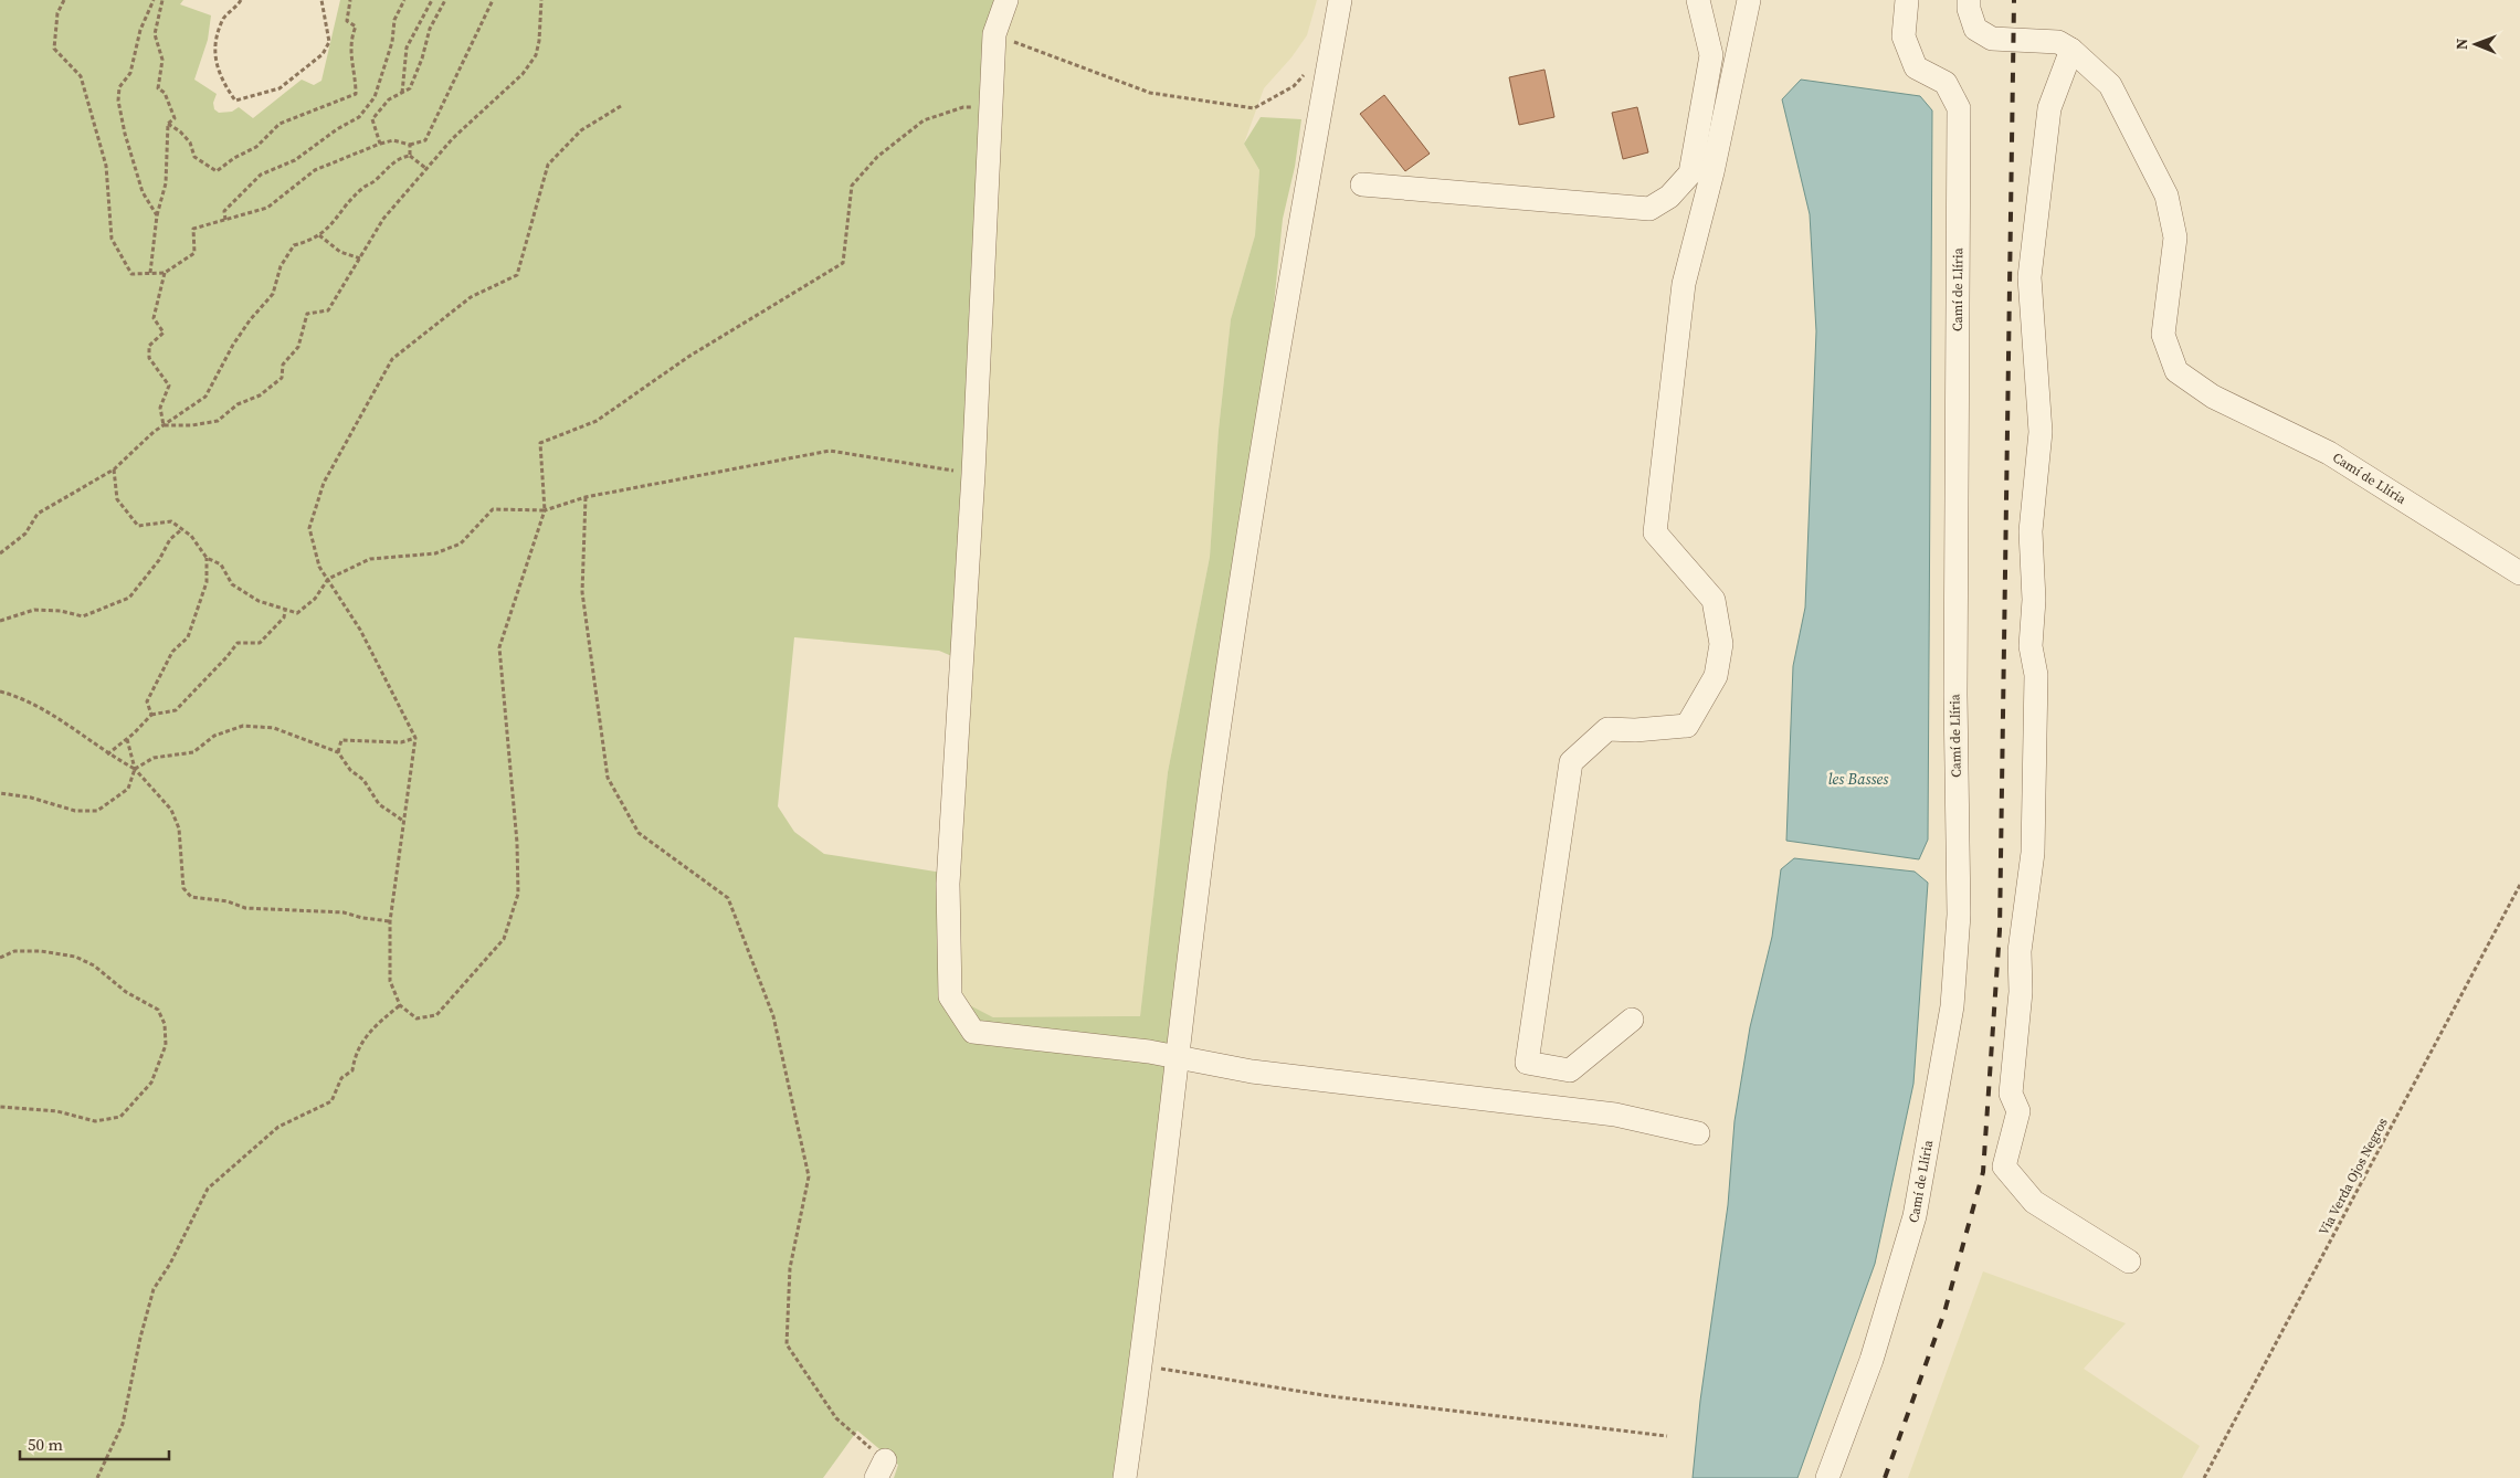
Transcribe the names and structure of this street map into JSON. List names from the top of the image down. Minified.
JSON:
{"streets":{"street":["Camí de Llíria"],"path":["Via Verda Ojos Negros"]},"water":["les Basses"],"scale_bar":"50 m","north":"left"}
